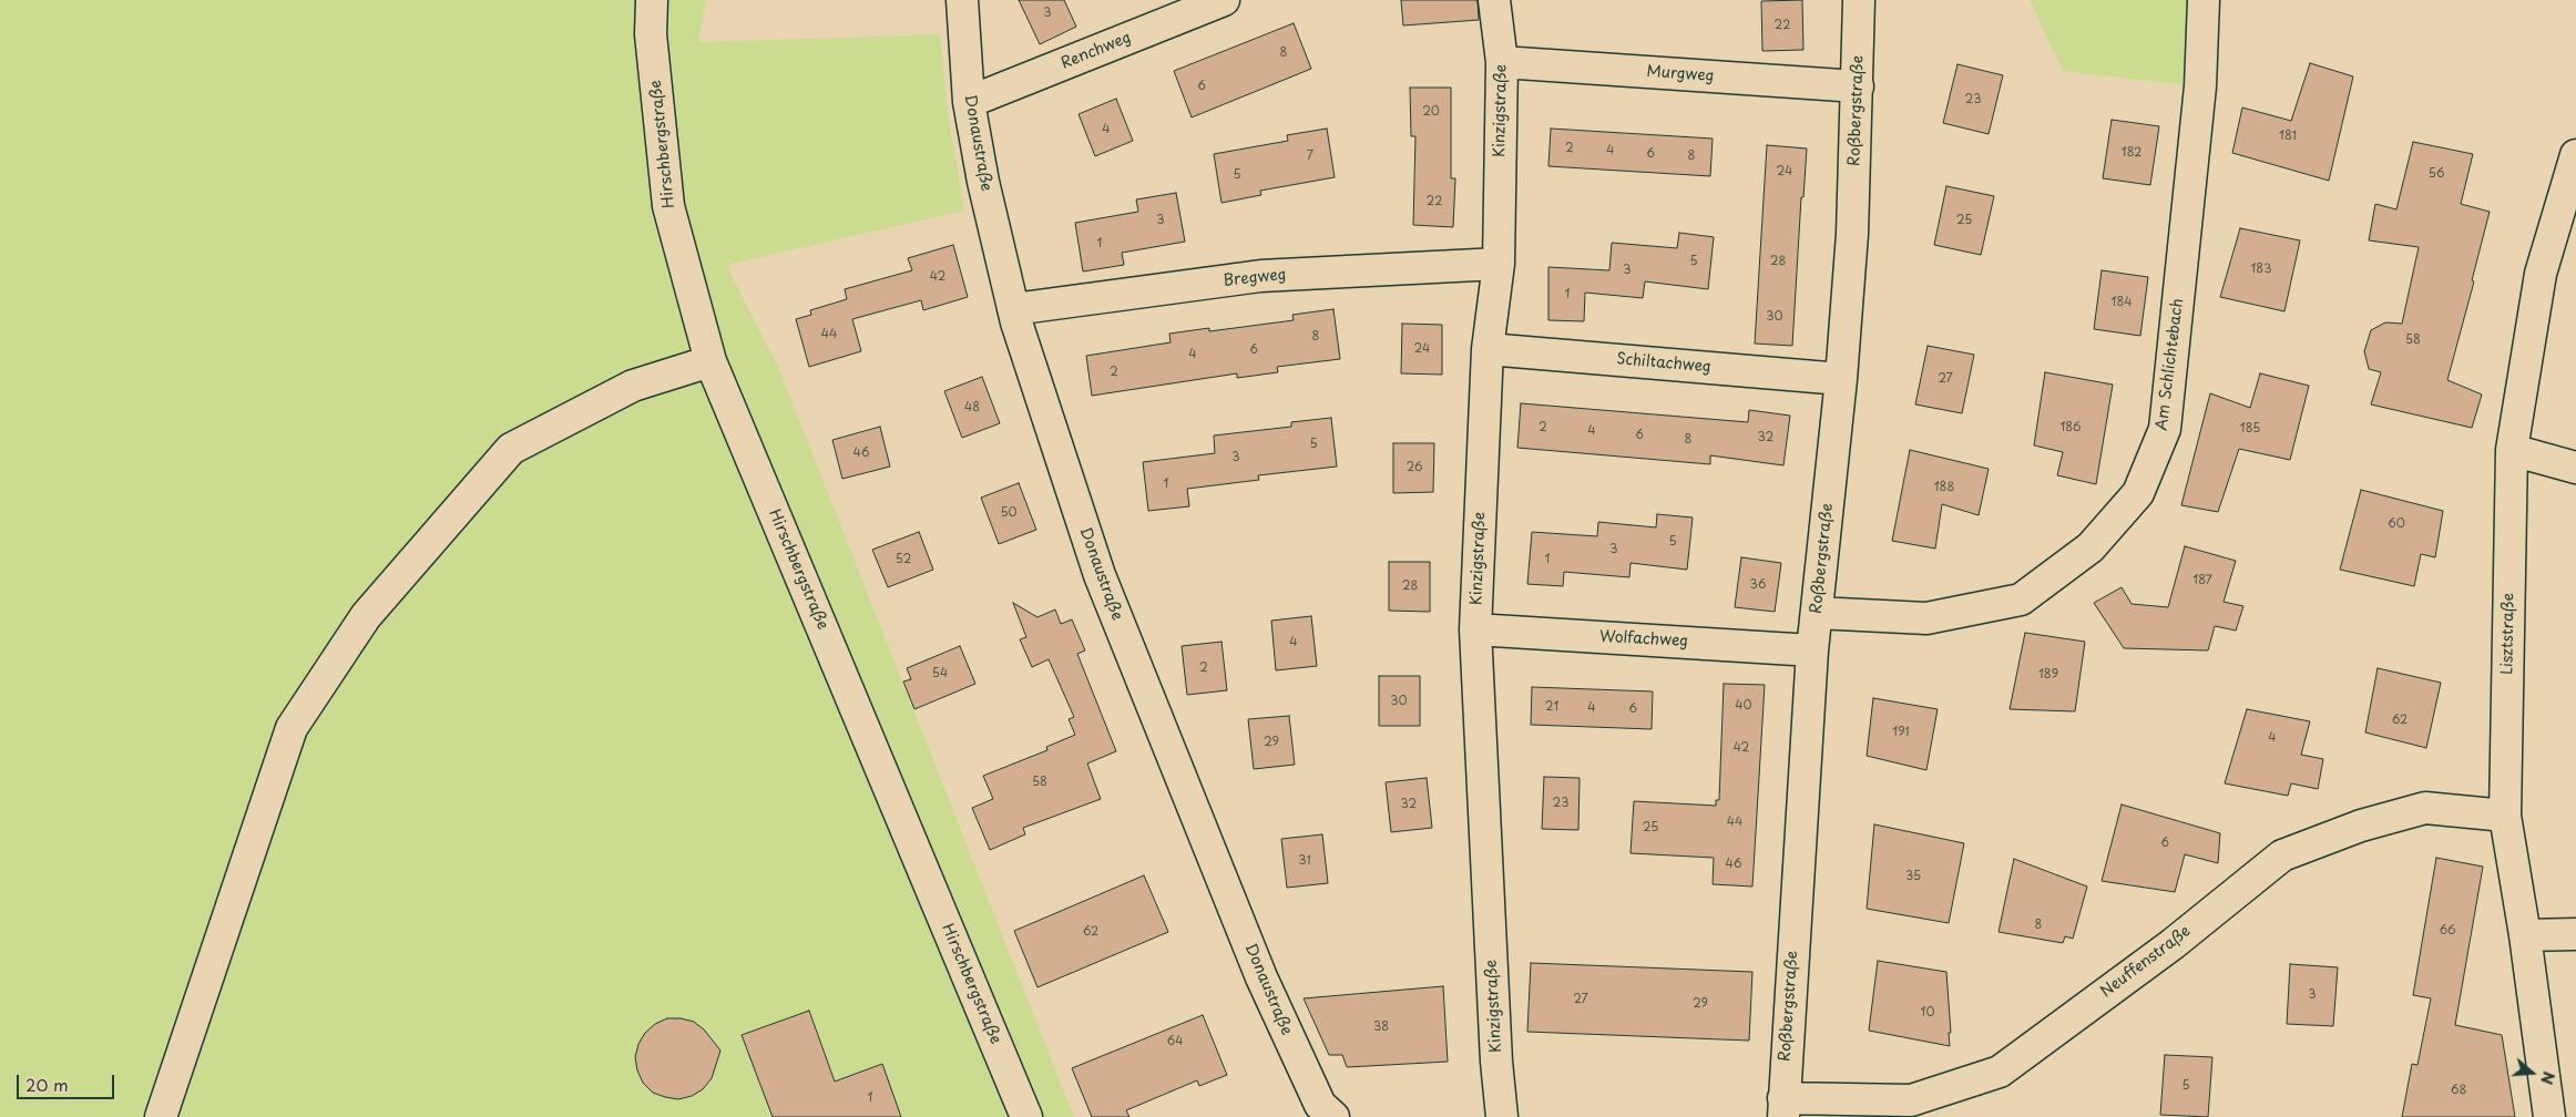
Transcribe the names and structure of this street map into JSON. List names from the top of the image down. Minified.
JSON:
{"streets":{"street":["Renchweg","Murgweg","Kinzigstraße","Roßbergstraße","Donaustraße","Hirschbergstraße","Bregweg","Schiltachweg","Am Schlichtebach","Lisztstraße","Wolfachweg","Neuffenstraße"]},"crossings":[["Renchweg","Donaustraße"],["Murgweg","Kinzigstraße"],["Murgweg","Roßbergstraße"],["Kinzigstraße","Bregweg"],["Kinzigstraße","Schiltachweg"],["Kinzigstraße","Wolfachweg"],["Roßbergstraße","Schiltachweg"],["Roßbergstraße","Am Schlichtebach"],["Roßbergstraße","Wolfachweg"],["Roßbergstraße","Neuffenstraße"],["Donaustraße","Bregweg"],["Lisztstraße","Neuffenstraße"]],"house_numbers":["3","22","8","6","23","20","4","181","2","4","182","6","7","8","24","56","5","22","3","25","1","5","28","183","3","42","1","184","30","44","8","58","24","6","4","2","27","48","2","186","185","4","6","32","8","5","46","3","26","1","188","50","60","5","3","52","1","187","36","28","4","2","54","189","30","40","21","4","6","62","191","4","29","42","58","23","32","44","25","6","31","46","35","8","66","62","3","27","29","10","38","64","5","68","1"],"scale_bar":"20 m","north":"right"}
